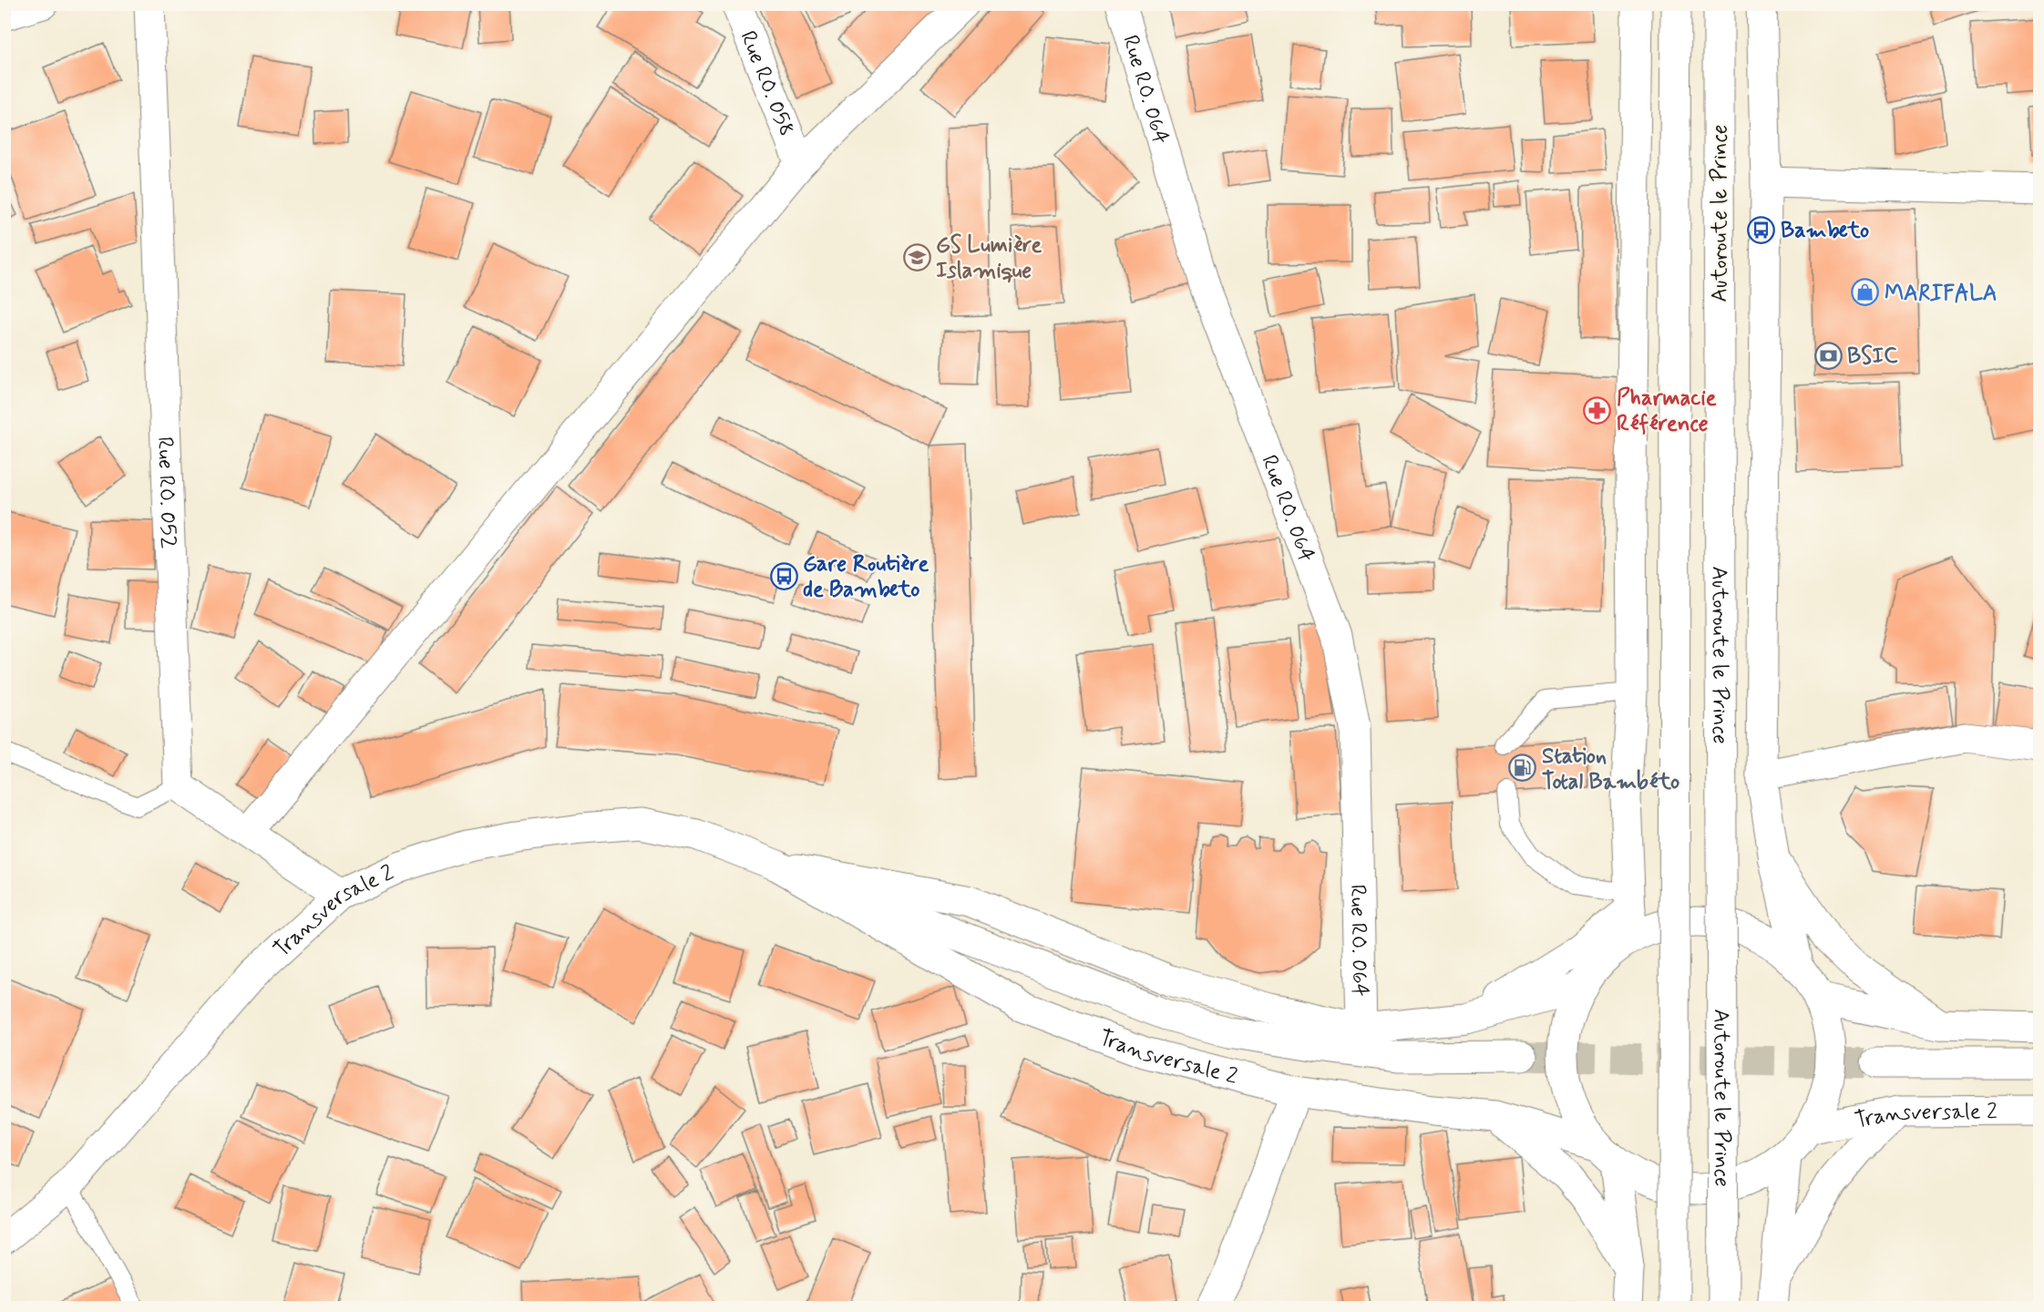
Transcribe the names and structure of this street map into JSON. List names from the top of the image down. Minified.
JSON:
{"streets":{"main road":["Rue RO. 058","Rue RO. 064","Autoroute le Prince","Rue RO. 052","Transversale 2"]},"crossings":[["Rue RO. 064","Transversale 2"]],"places":{"bus stop":["Bambeto","Gare Routière de Bambeto"],"school or university":["GS Lumière Islamique"],"shop":["MARIFALA"],"bank":["BSIC"],"pharmacy":["Pharmacie Référence"],"fuel station":["Station Total Bambéto"]}}
